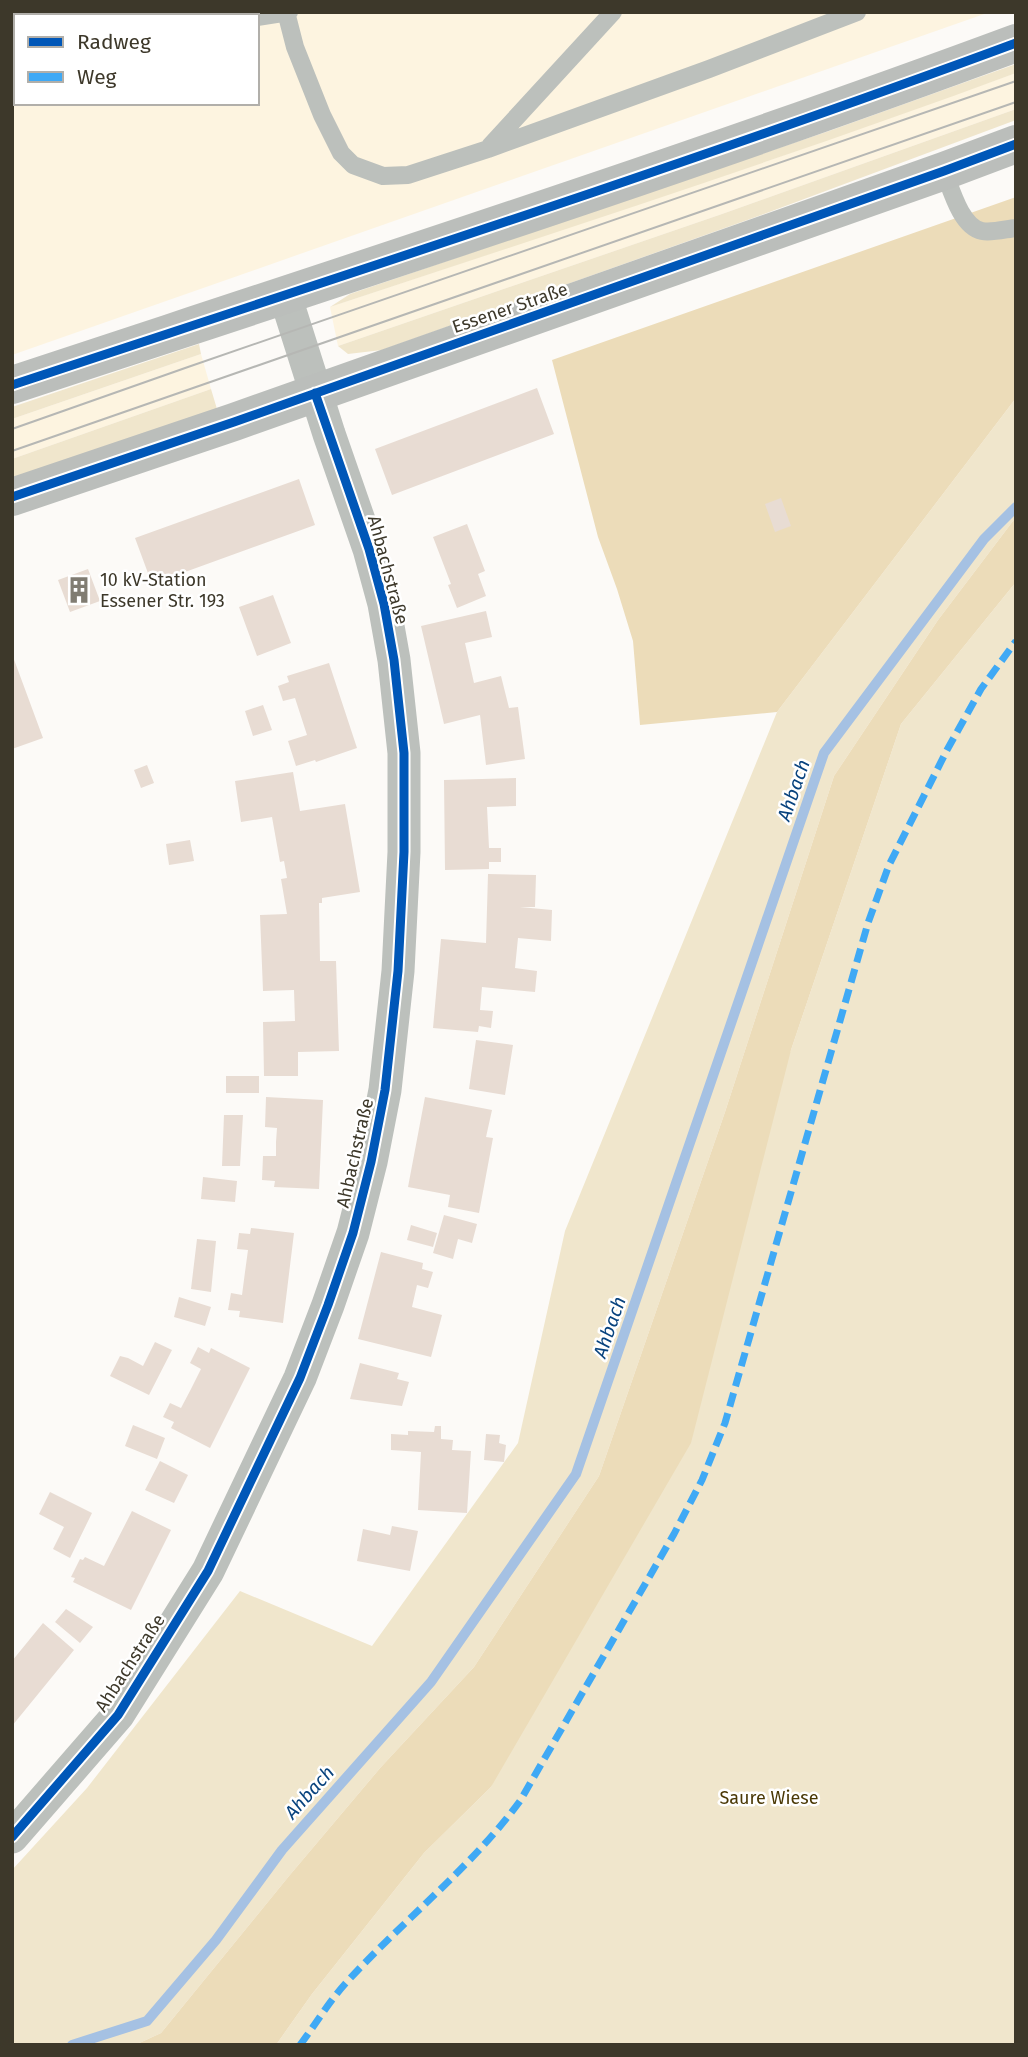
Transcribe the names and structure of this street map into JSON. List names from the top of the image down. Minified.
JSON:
{"streets":{"main road":["Essener Straße"],"street":["Ahbachstraße"]},"crossings":[["Essener Straße","Ahbachstraße"]],"water":["Ahbach"],"parks":["Saure Wiese"],"places":{"building":["10 kV-Station Essener Str. 193"]},"legend":["Radweg","Weg"]}
